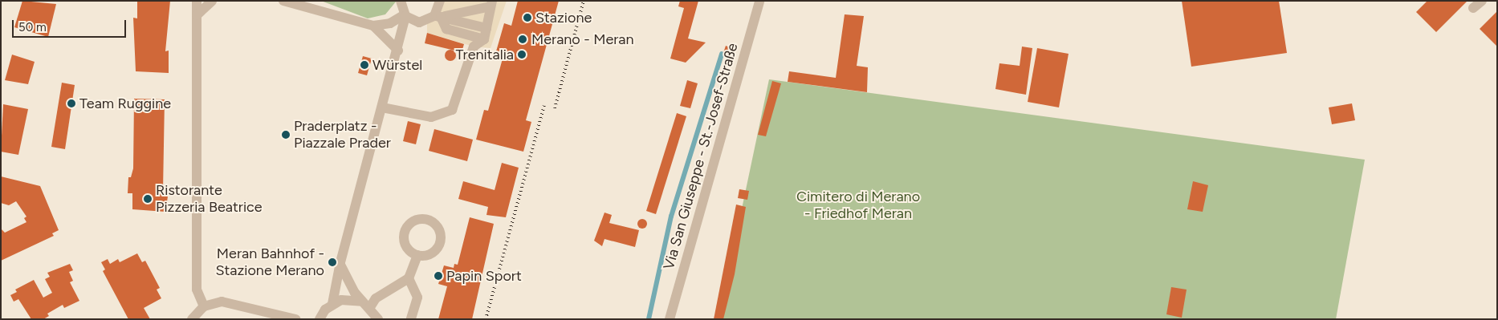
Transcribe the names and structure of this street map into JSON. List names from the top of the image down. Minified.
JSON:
{"streets":{"street":["Via San Giuseppe - St.-Josef-Straße"]},"parks":["Cimitero di Merano - Friedhof Meran"],"places":["Stazione","Merano - Meran","Trenitalia","Würstel","Team Ruggine","Praderplatz - Piazzale Prader","Ristorante Pizzeria Beatrice","Meran Bahnhof - Stazione Merano","Papin Sport"],"scale_bar":"50 m"}
